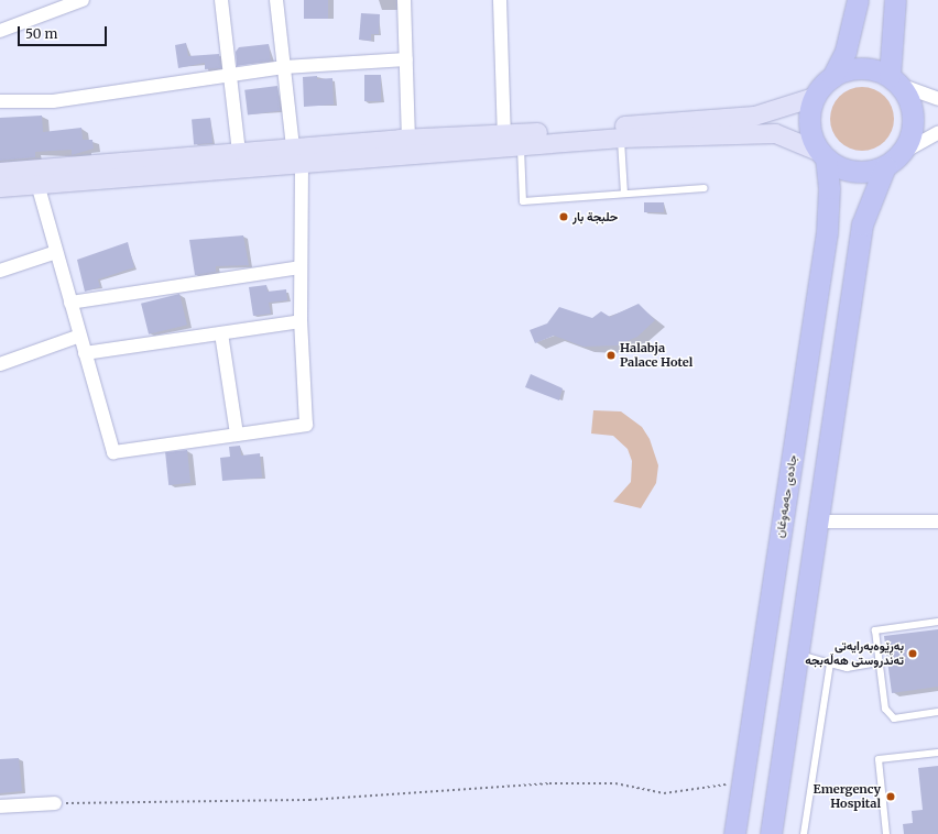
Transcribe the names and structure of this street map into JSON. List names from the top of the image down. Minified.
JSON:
{"streets":{"main road":["جادەی حەمەوغان"]},"places":["حلبجة بار","Halabja Palace Hotel","بەڕێوەبەرایەتی تەندروستی هەڵەبجە","Emergency Hospital"],"scale_bar":"50 m"}
